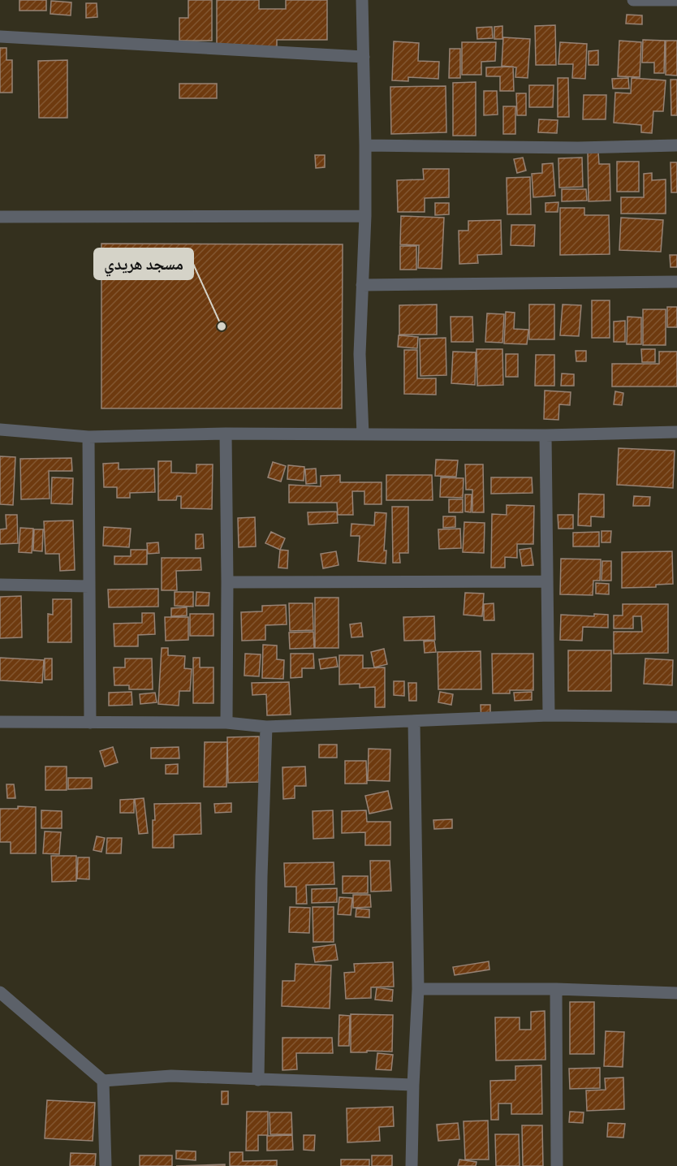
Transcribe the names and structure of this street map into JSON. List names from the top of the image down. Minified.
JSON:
{"places":["مسجد هريدي"]}
